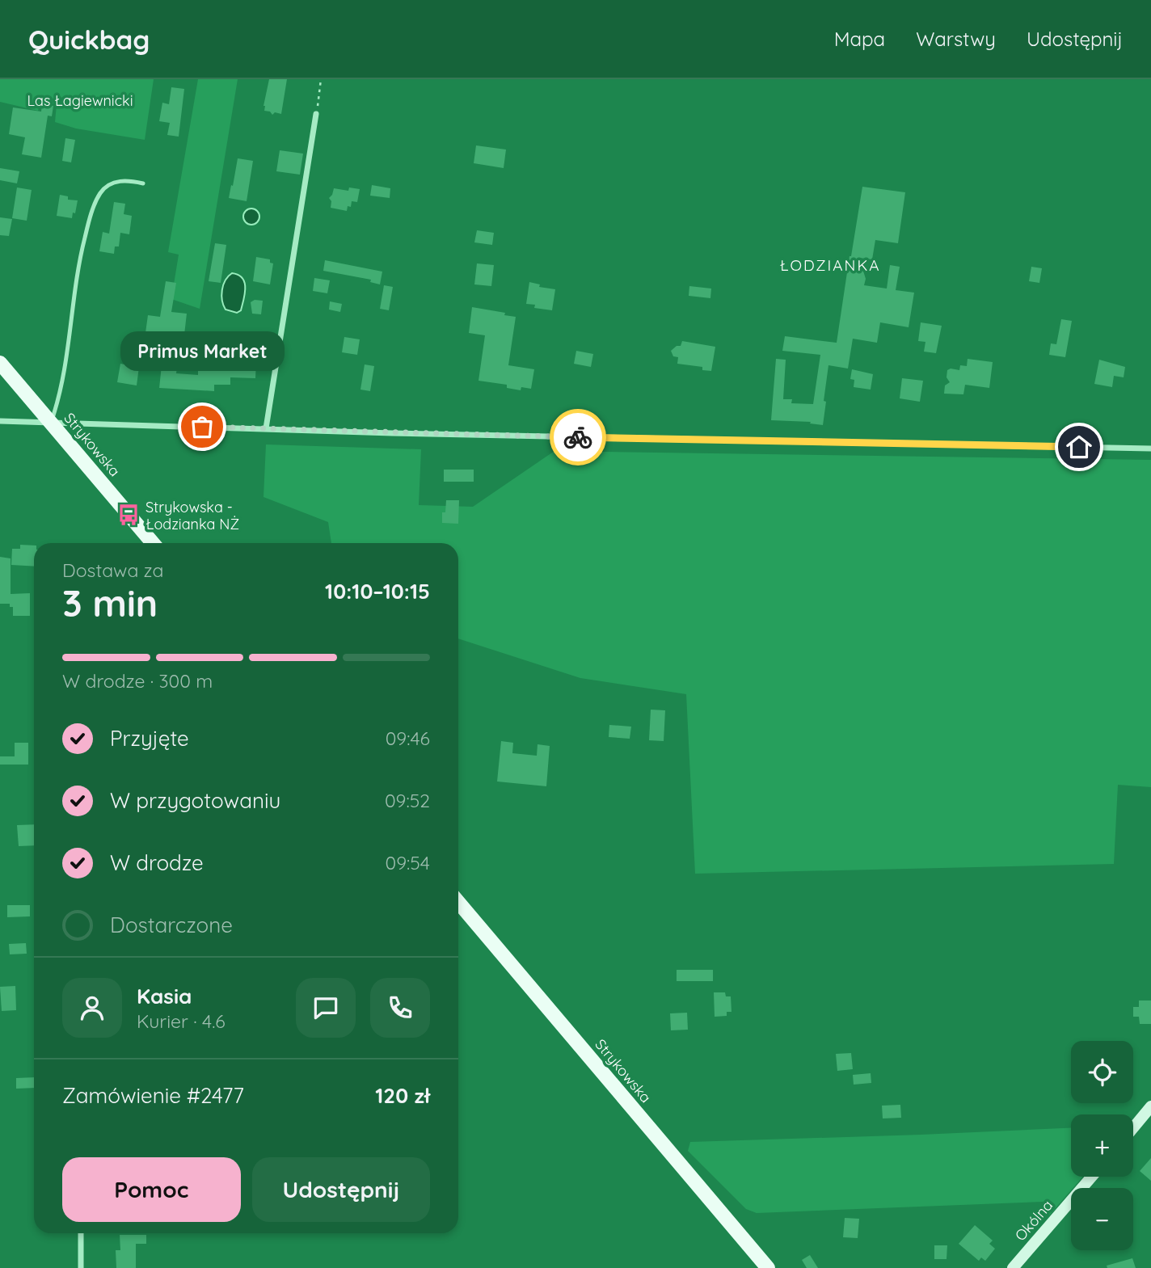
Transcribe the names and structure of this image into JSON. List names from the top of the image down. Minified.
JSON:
{"streets":{"main road":["Strykowska"],"street":["Okólna"]},"districts":["ŁODZIANKA"],"parks":["Las Łagiewnicki"],"places":{"other":["Primus Market"],"bus stop":["Strykowska - Łodzianka NŻ"]},"page":{"header":"Quickbag","nav":["Mapa","Warstwy","Udostępnij"],"bubble":"Primus Market","heading":["3 min","Dostawa za","10:10–10:15"],"panel":["Kasia","Kurier · 4.6","Zamówienie #2477","120 zł"],"bar":"W drodze · 300 m","list":[["Przyjęte","09:46"],["W przygotowaniu","09:52"],["W drodze","09:54"],"Dostarczone"],"map_buttons":["+","−"],"buttons":["Pomoc","Udostępnij"]}}
